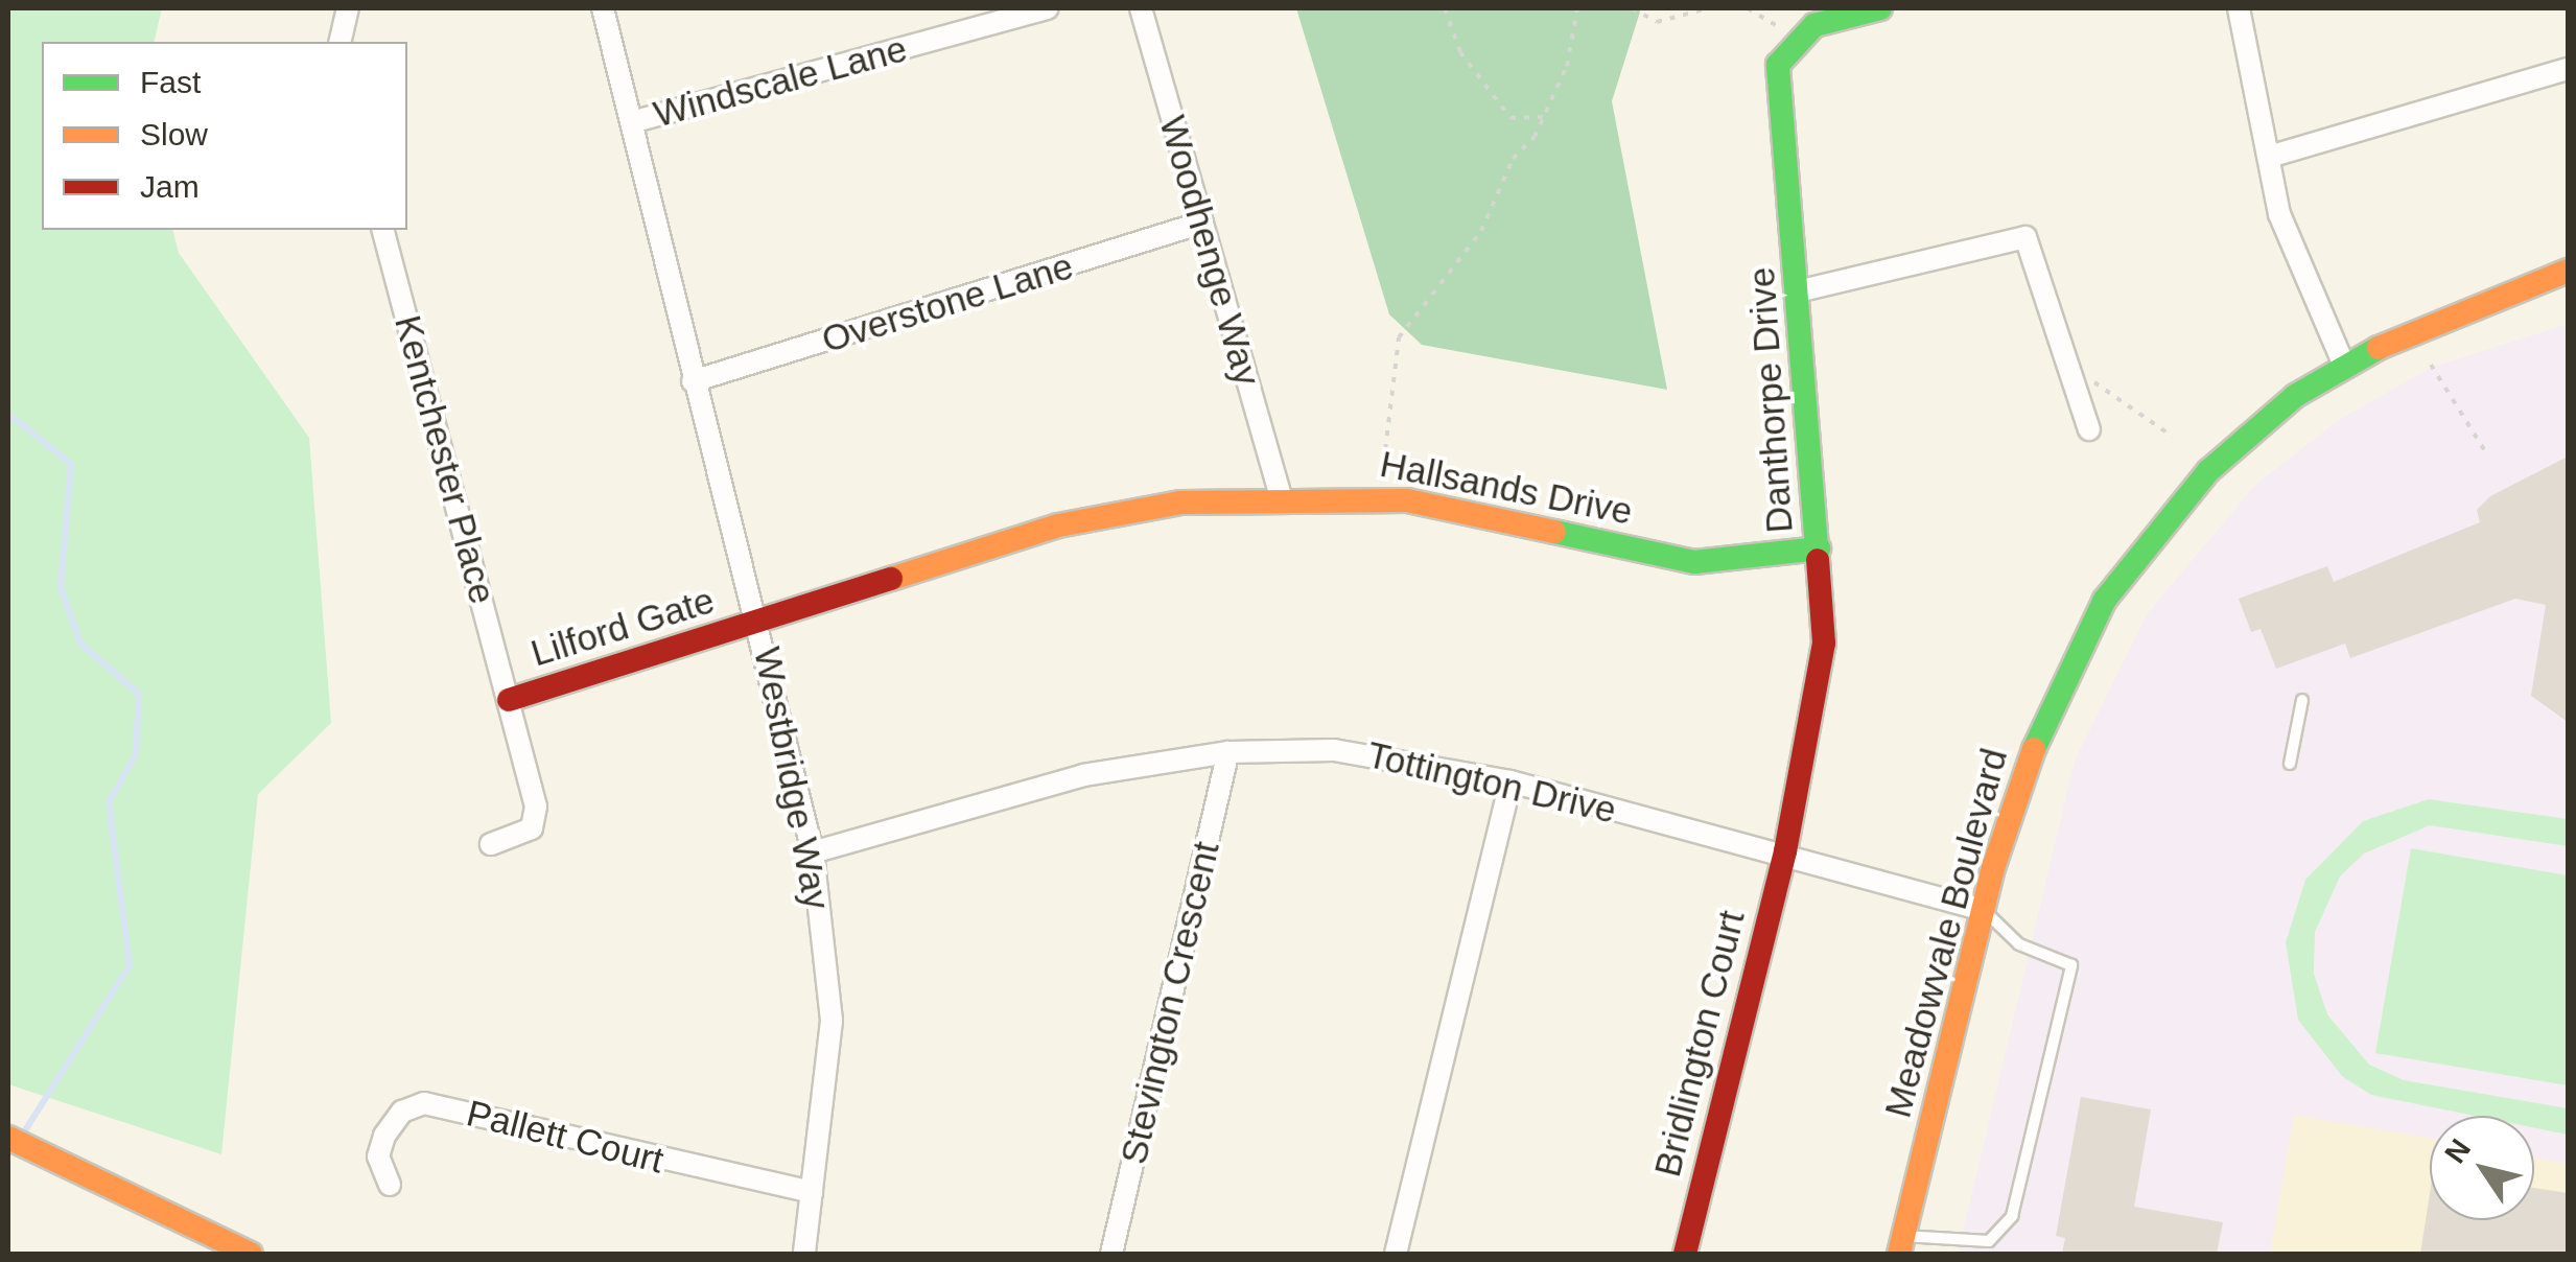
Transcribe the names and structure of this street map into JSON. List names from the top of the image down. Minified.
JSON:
{"streets":{"street":["Windscale Lane","Woodhenge Way","Overstone Lane","Danthorpe Drive","Kentchester Place","Hallsands Drive","Lilford Gate","Westbridge Way","Tottington Drive","Meadowvale Boulevard","Stevington Crescent","Bridlington Court","Pallett Court"]},"crossings":[["Windscale Lane","Westbridge Way"],["Woodhenge Way","Overstone Lane"],["Woodhenge Way","Hallsands Drive"],["Overstone Lane","Westbridge Way"],["Danthorpe Drive","Hallsands Drive"],["Danthorpe Drive","Tottington Drive"],["Danthorpe Drive","Bridlington Court"],["Kentchester Place","Lilford Gate"],["Hallsands Drive","Lilford Gate"],["Hallsands Drive","Westbridge Way"],["Lilford Gate","Westbridge Way"],["Westbridge Way","Tottington Drive"],["Westbridge Way","Pallett Court"],["Tottington Drive","Meadowvale Boulevard"],["Tottington Drive","Stevington Crescent"],["Tottington Drive","Bridlington Court"]],"legend":["Fast","Slow","Jam"],"north":"top left"}
